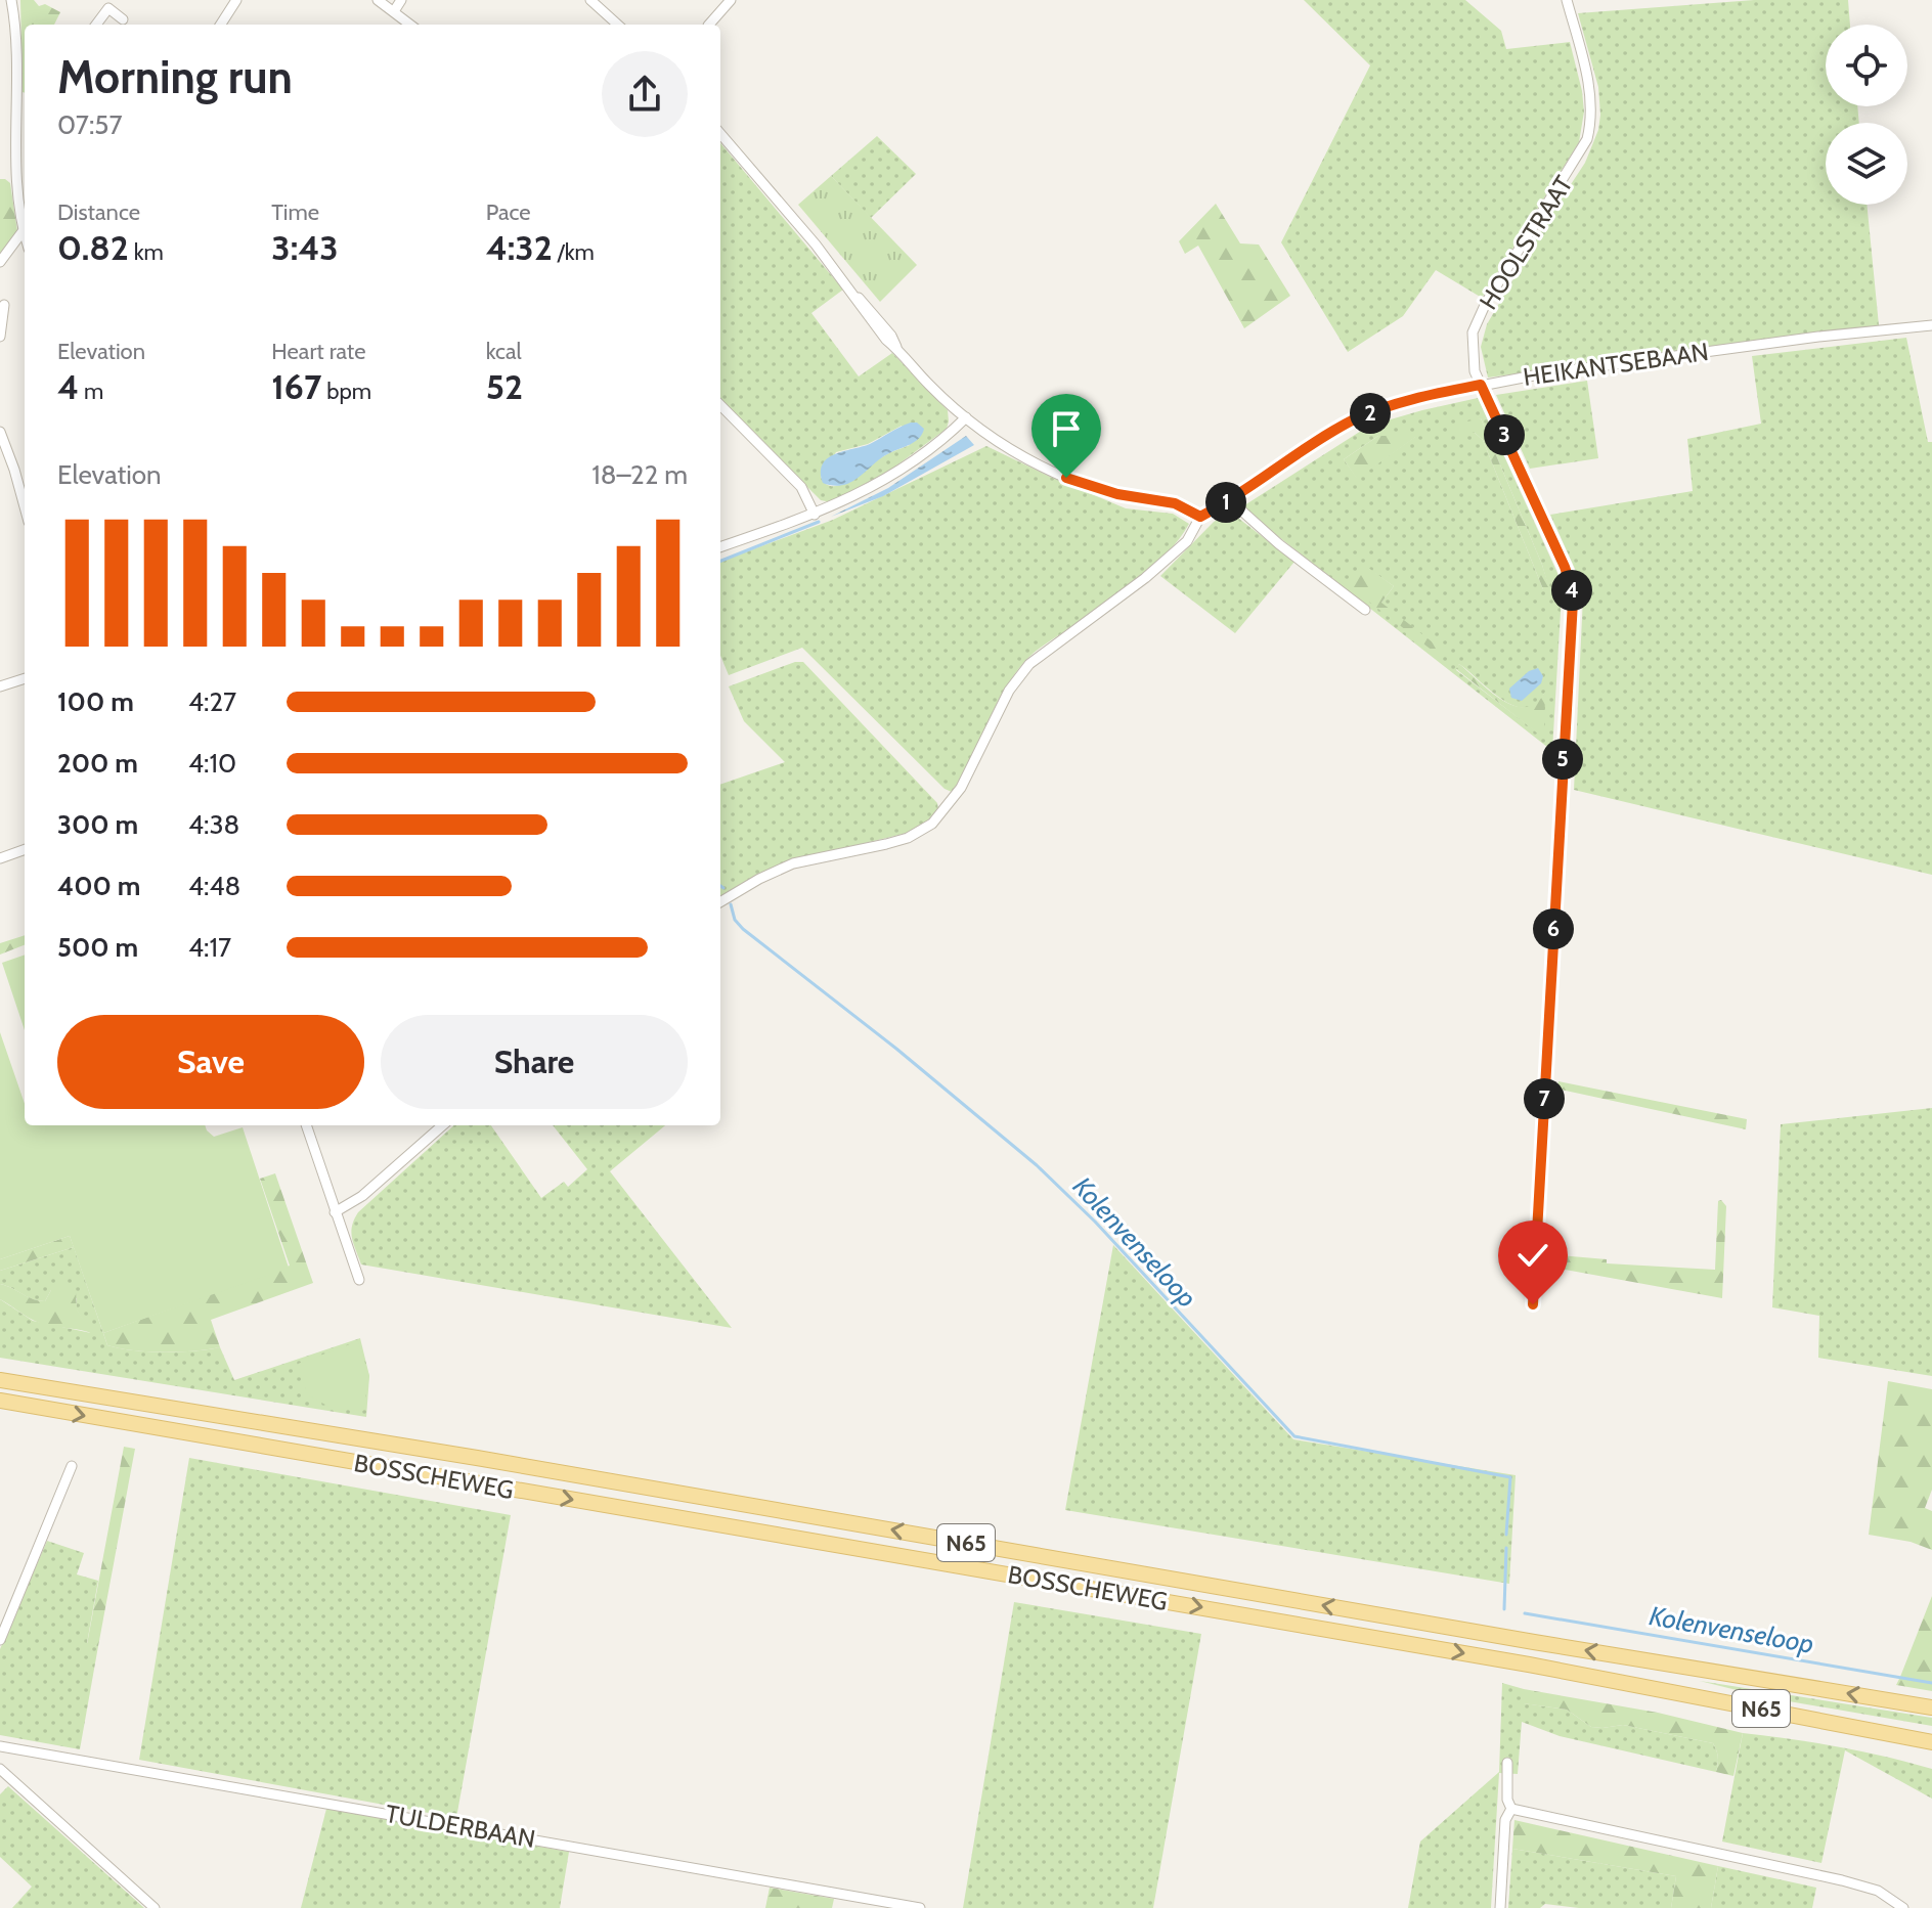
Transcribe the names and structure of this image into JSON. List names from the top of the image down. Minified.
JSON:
{"streets":{"main road":["BOSSCHEWEG","N65"],"street":["HOOLSTRAAT","HEIKANTSEBAAN","TULDERBAAN"]},"crossings":[["HOOLSTRAAT","HEIKANTSEBAAN"]],"water":["Kolenvenseloop"],"page":{"heading":["Morning run","07:57"],"stats":[["Distance","0.82 km"],["Time","3:43"],["Pace","4:32 /km"],["Elevation","4 m"],["Heart rate","167 bpm"],["kcal","52"]],"pins":["2","3","1","4","5","6","7"],"chart":["Elevation","18–22 m"],"list":[{"name":"100 m","note":"4:27"},{"name":"200 m","note":"4:10"},{"name":"300 m","note":"4:38"},{"name":"400 m","note":"4:48"},{"name":"500 m","note":"4:17"}],"buttons":["Save","Share"]}}
